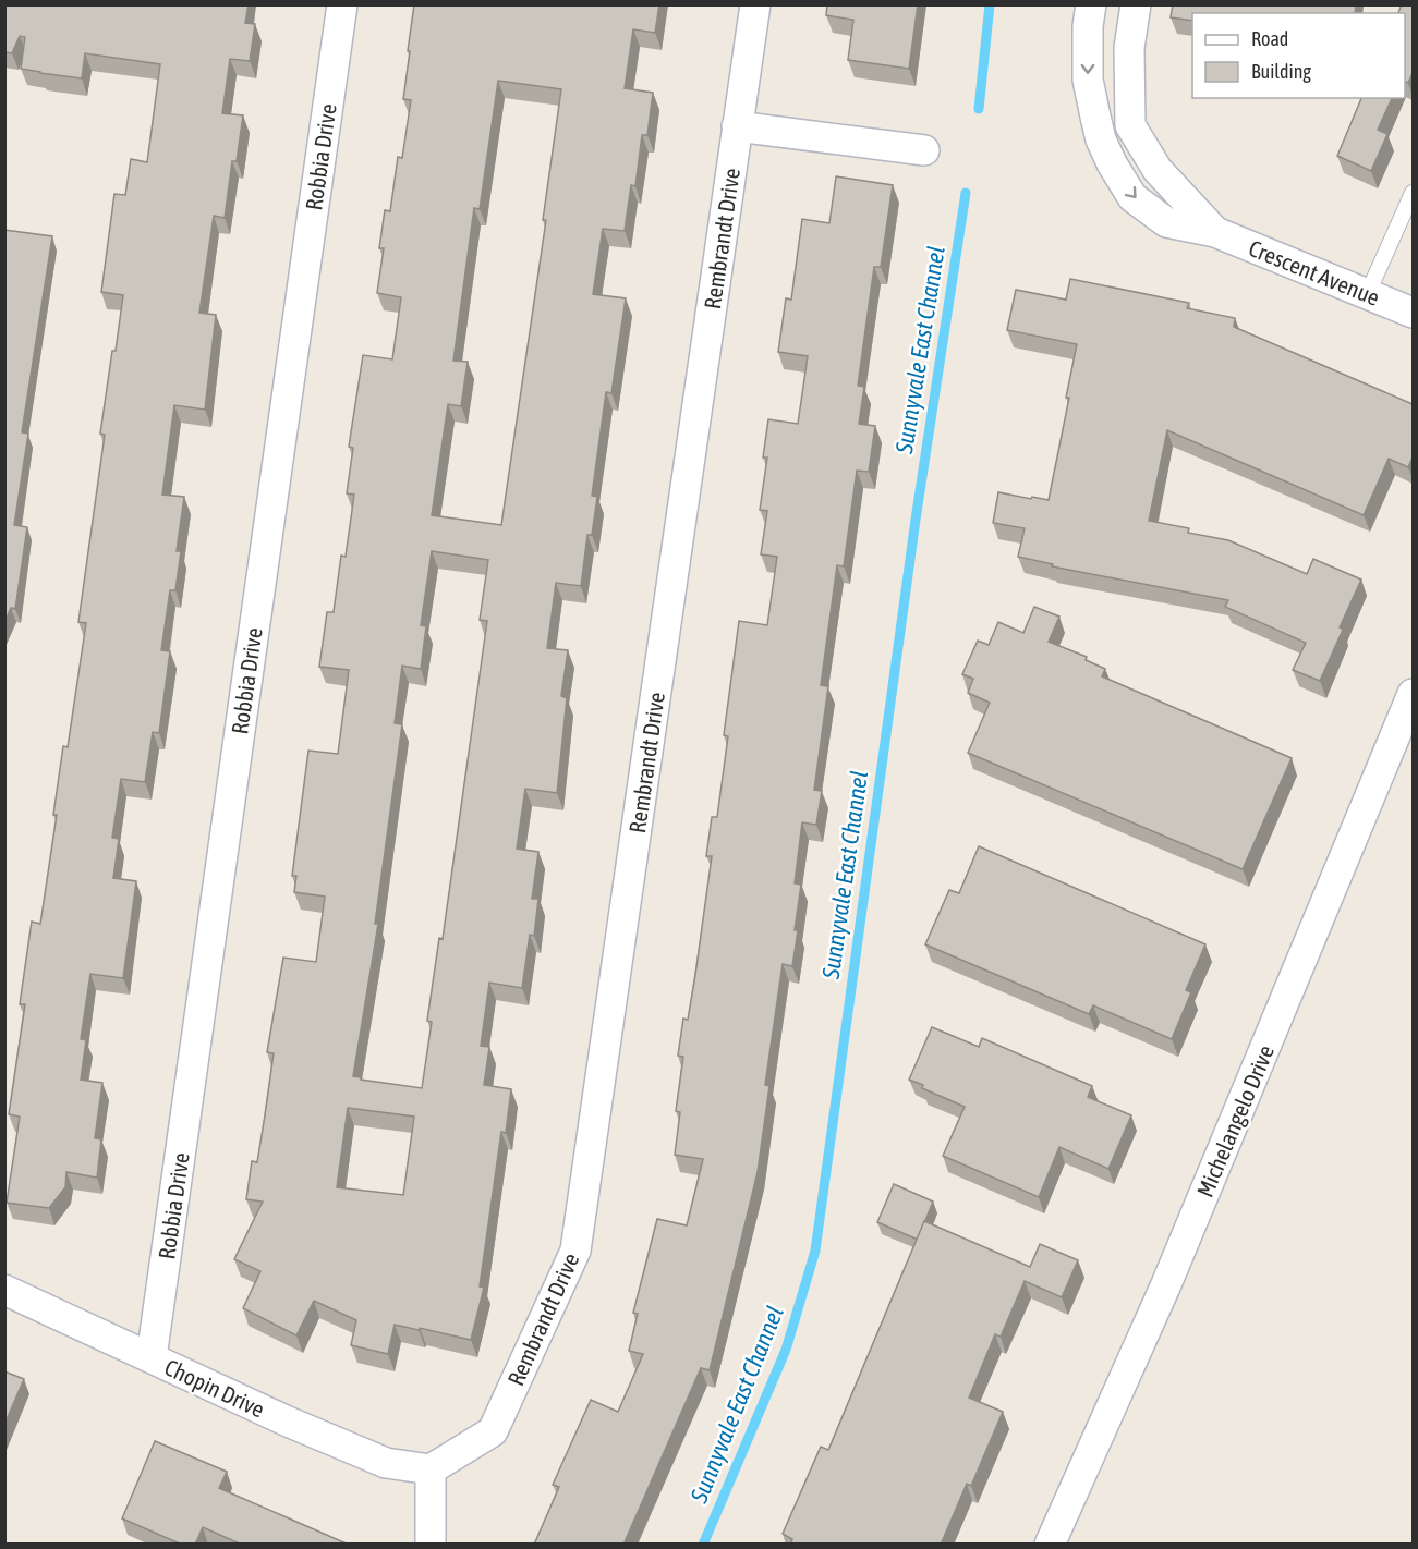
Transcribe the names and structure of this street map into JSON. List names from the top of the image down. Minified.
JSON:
{"streets":{"street":["Robbia Drive","Rembrandt Drive","Crescent Avenue","Michelangelo Drive","Chopin Drive"]},"crossings":[["Robbia Drive","Chopin Drive"],["Rembrandt Drive","Chopin Drive"]],"water":["Sunnyvale East Channel"],"legend":["Road","Building"]}
